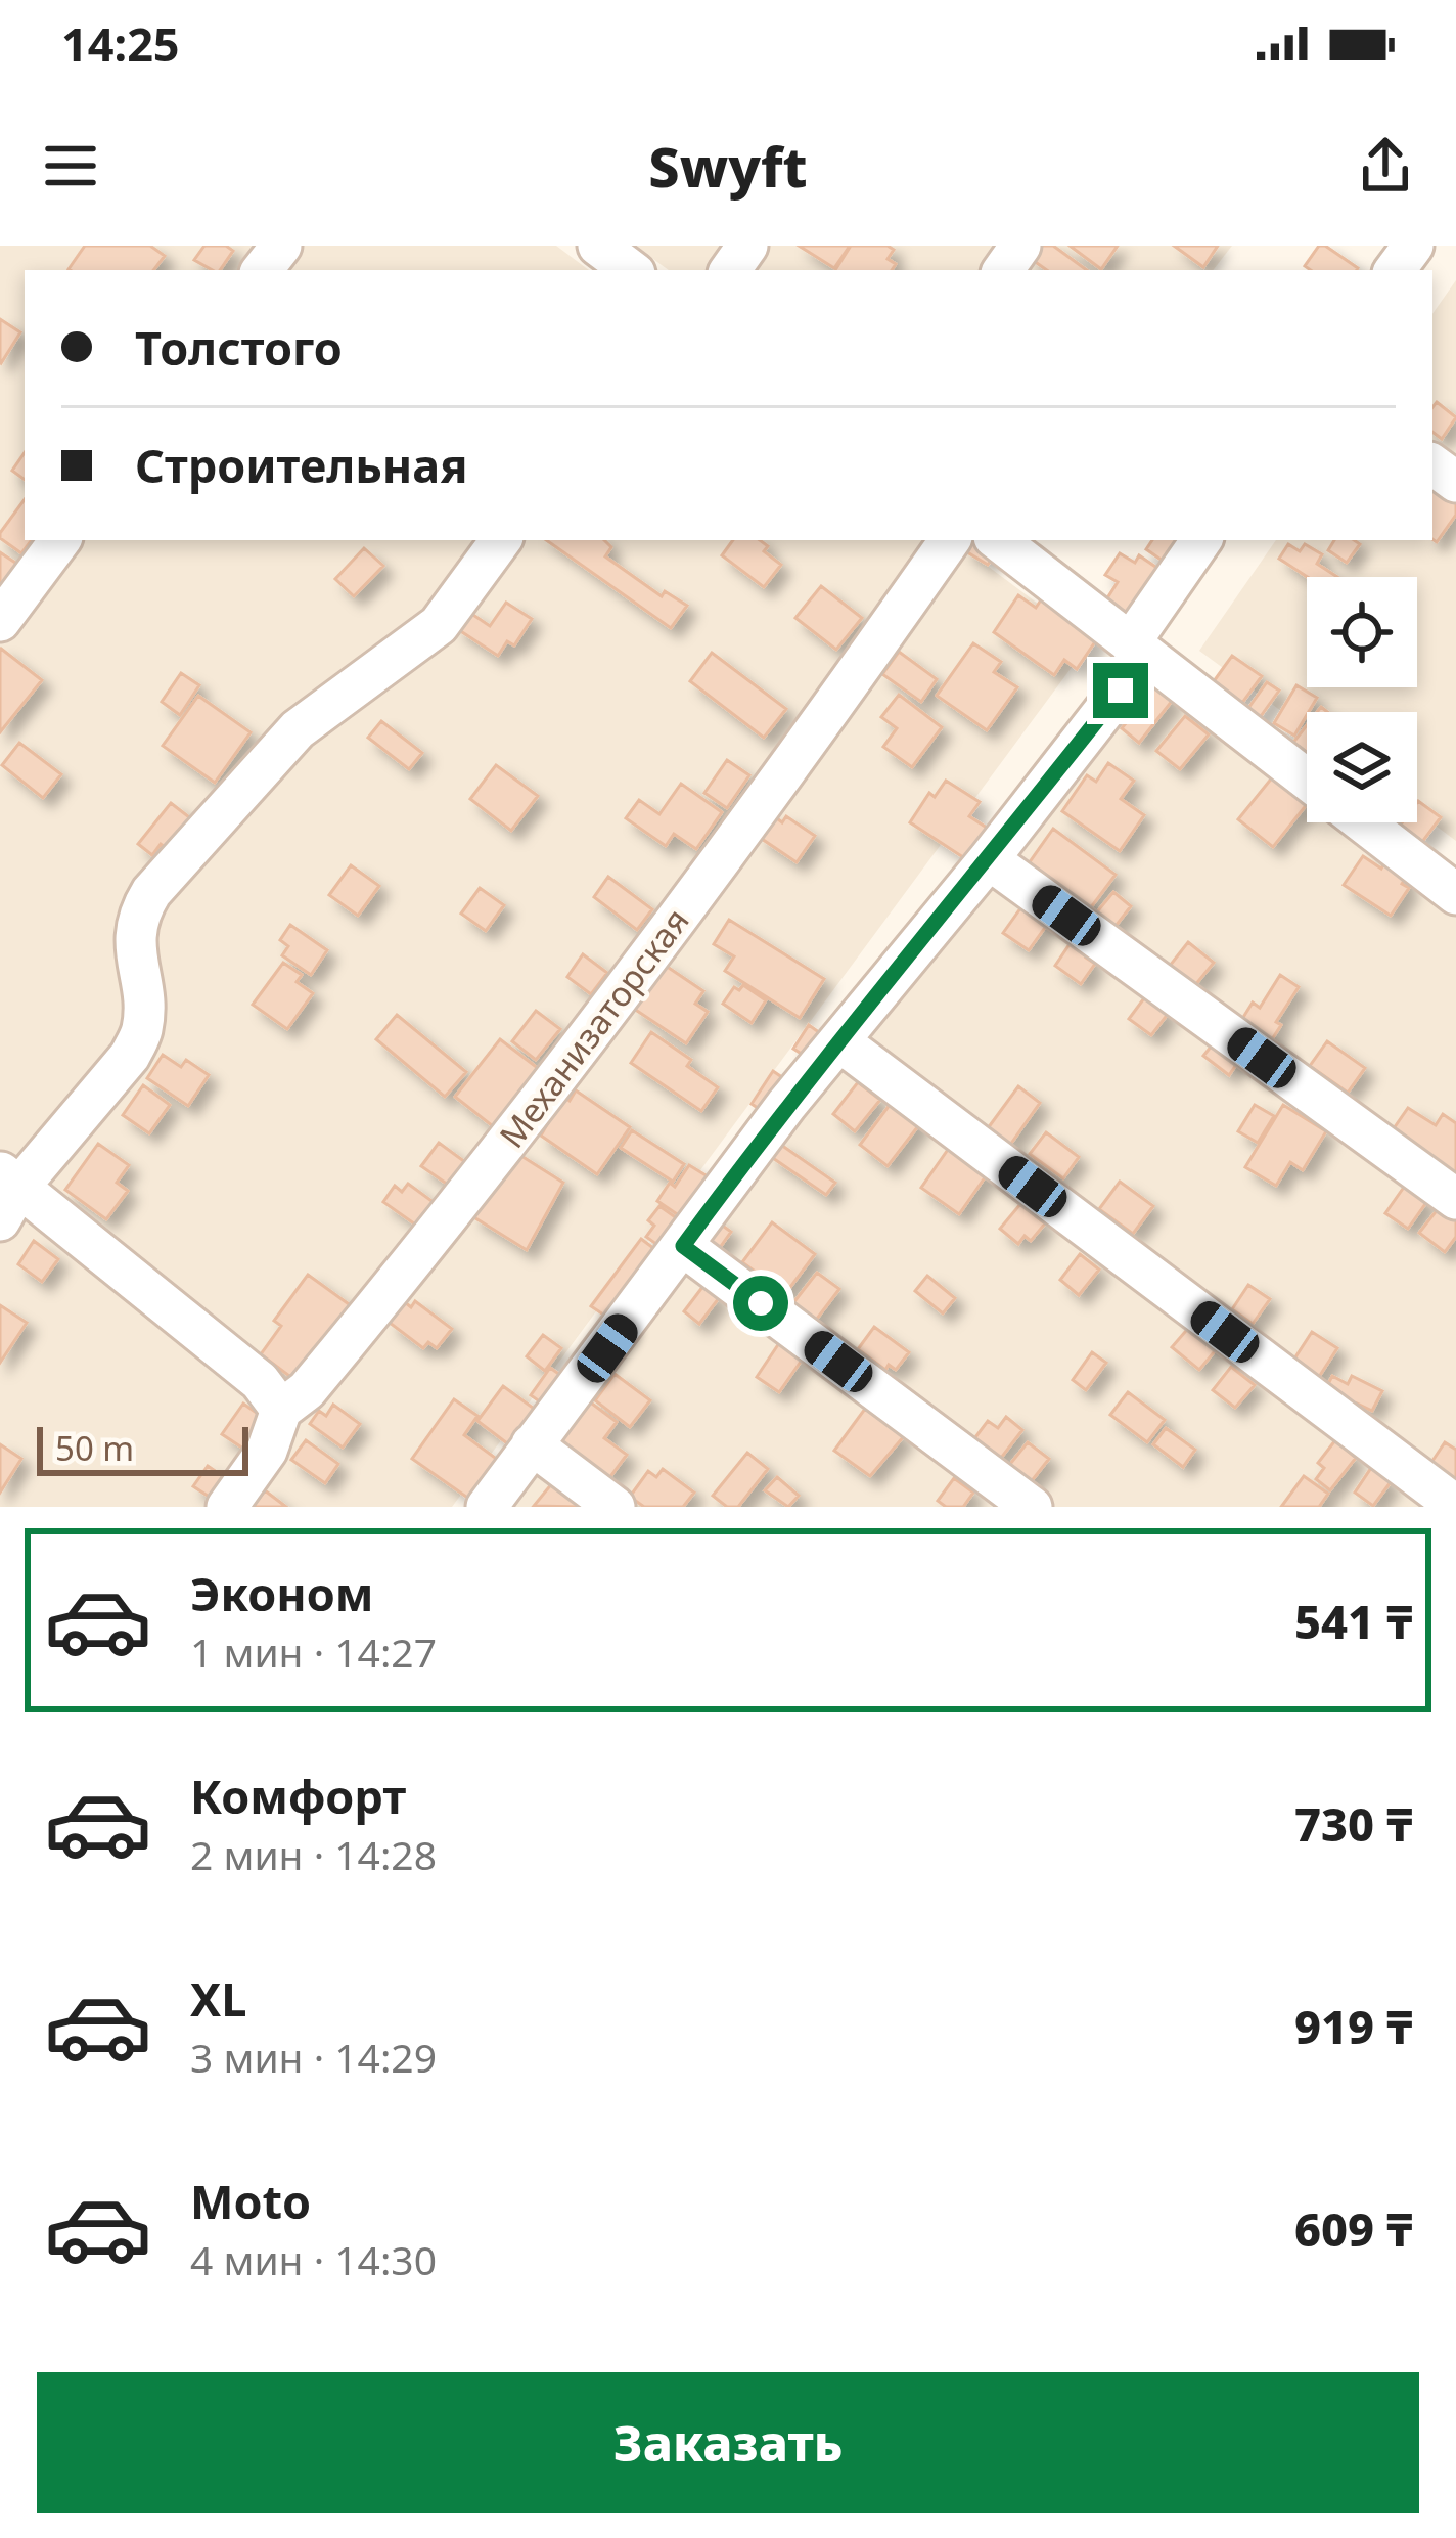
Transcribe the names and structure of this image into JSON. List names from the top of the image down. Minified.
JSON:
{"streets":{"street":["Механизаторская"]},"scale_bar":"50 m","page":{"status":"14:25","header":"Swyft","banner":["Толстого","Строительная"],"scale":"50 m","list":[{"name":"Эконом","note":"1 мин · 14:27","value":"541 ₸"},{"name":"Комфорт","note":"2 мин · 14:28","value":"730 ₸"},{"name":"XL","note":"3 мин · 14:29","value":"919 ₸"},{"name":"Moto","note":"4 мин · 14:30","value":"609 ₸"}],"buttons":"Заказать"}}
